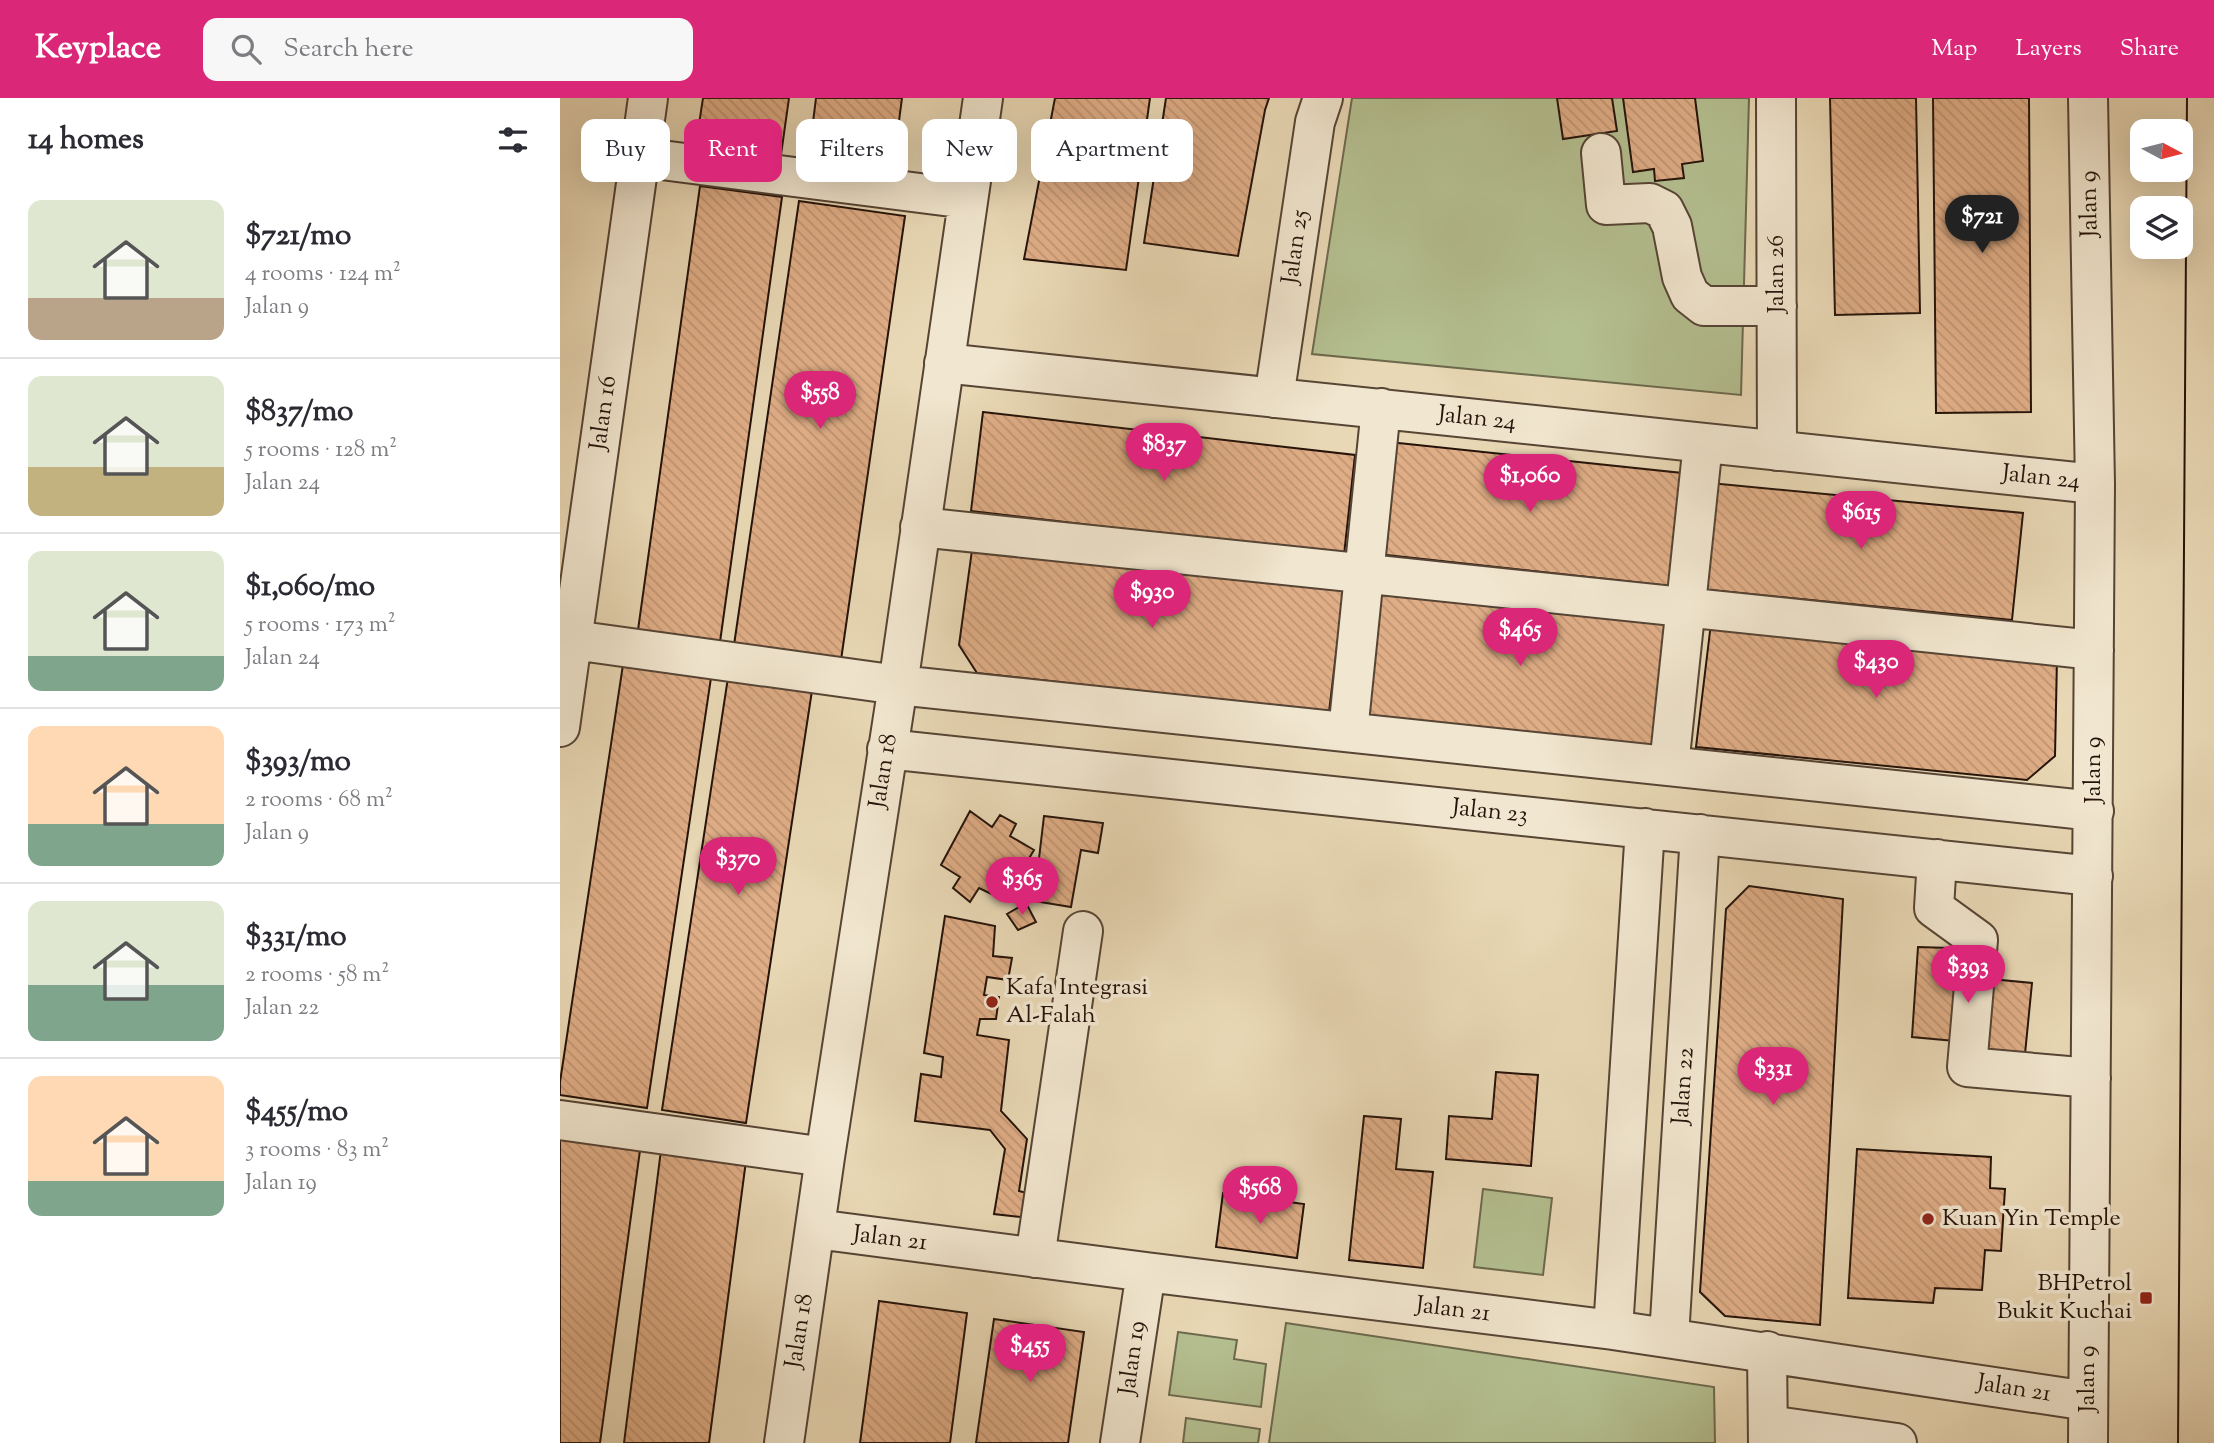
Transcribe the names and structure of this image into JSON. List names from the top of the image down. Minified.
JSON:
{"streets":{"street":["Jalan 9","Jalan 25","Jalan 26","Jalan 16","Jalan 24","Jalan 18","Jalan 23","Jalan 22","Jalan 21","Jalan 19"]},"crossings":[["Jalan 9","Jalan 24"],["Jalan 9","Jalan 23"],["Jalan 9","Jalan 21"],["Jalan 25","Jalan 24"],["Jalan 26","Jalan 24"],["Jalan 24","Jalan 18"],["Jalan 18","Jalan 23"],["Jalan 18","Jalan 21"],["Jalan 23","Jalan 22"],["Jalan 22","Jalan 21"],["Jalan 21","Jalan 19"]],"places":{"other":["Kafa Integrasi Al-Falah","Kuan Yin Temple"],"transit":["BHPetrol Bukit Kuchai"]},"north":"right","page":{"header":"Keyplace","search":"Search here","nav":["Map","Layers","Share"],"heading":"14 homes","chip":["Buy","Rent","Filters","New","Apartment"],"list":[{"name":"$721/mo","note":"4 rooms · 124 m² · Jalan 9"},{"name":"$837/mo","note":"5 rooms · 128 m² · Jalan 24"},{"name":"$1,060/mo","note":"5 rooms · 173 m² · Jalan 24"},{"name":"$393/mo","note":"2 rooms · 68 m² · Jalan 9"},{"name":"$331/mo","note":"2 rooms · 58 m² · Jalan 22"},{"name":"$455/mo","note":"3 rooms · 83 m² · Jalan 19"}],"price":["$721","$558","$837","$1,060","$615","$930","$465","$430","$370","$365","$393","$331","$568","$455"]}}
